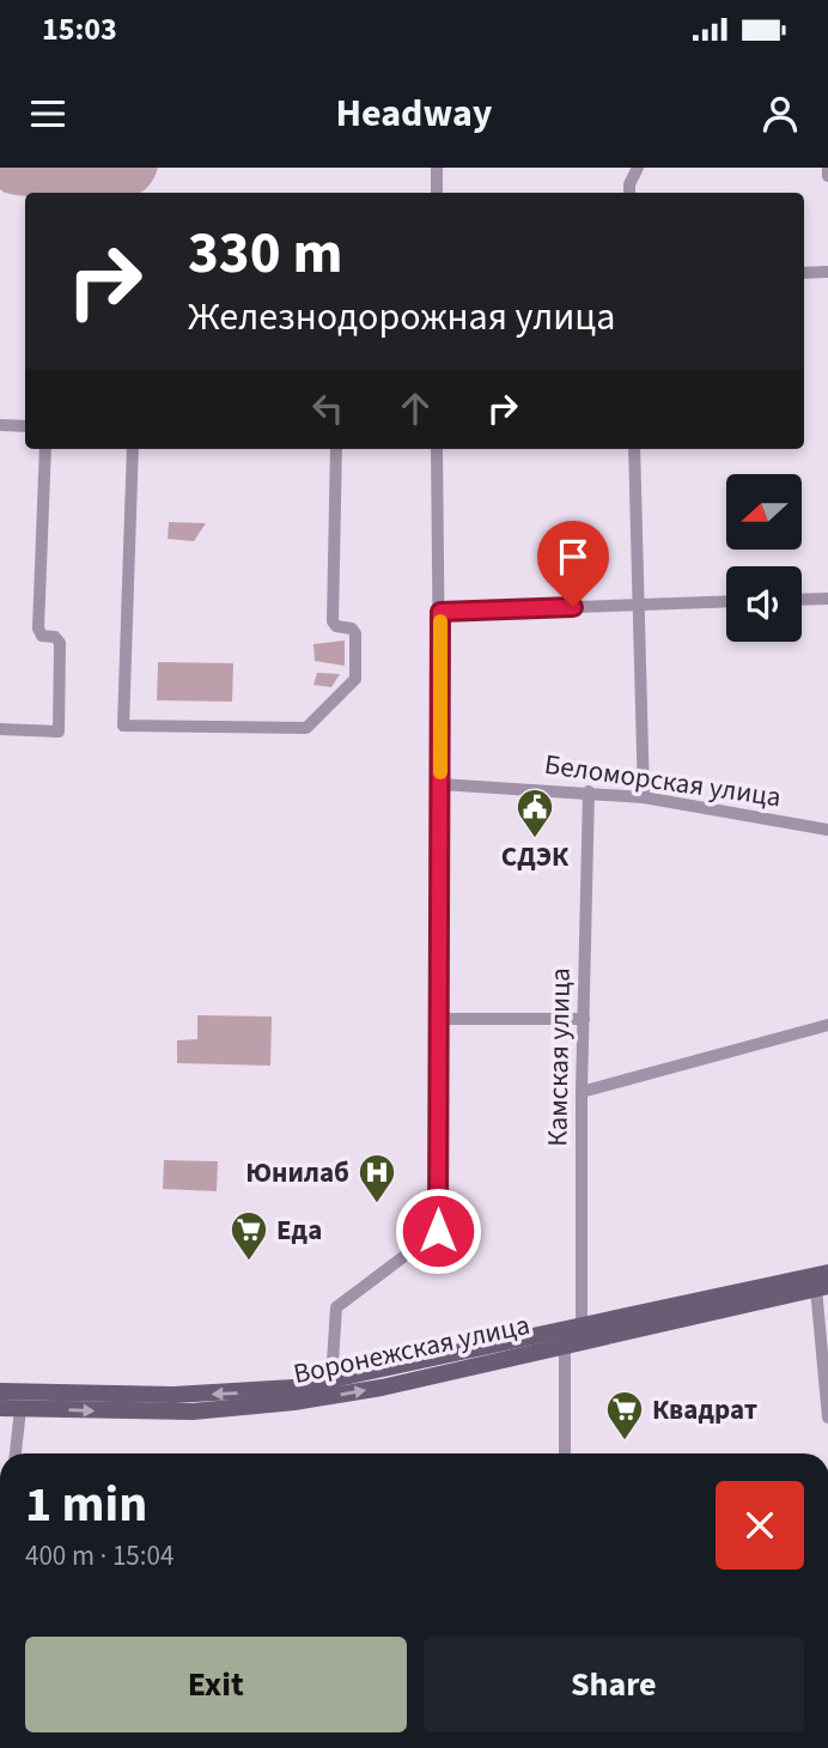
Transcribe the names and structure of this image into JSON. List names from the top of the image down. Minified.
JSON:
{"streets":{"main road":["Воронежская улица"],"street":["Беломорская улица","Камская улица"]},"crossings":[["Беломорская улица","Камская улица"],["Камская улица","Воронежская улица"]],"places":{"public building":["СДЭК"],"hospital":["Юнилаб"],"supermarket":["Еда","Квадрат"]},"north":"left","page":{"status":"15:03","header":"Headway","turn":["330 m","Железнодорожная улица"],"heading":["1 min","400 m · 15:04"],"buttons":["Exit","Share"]}}
